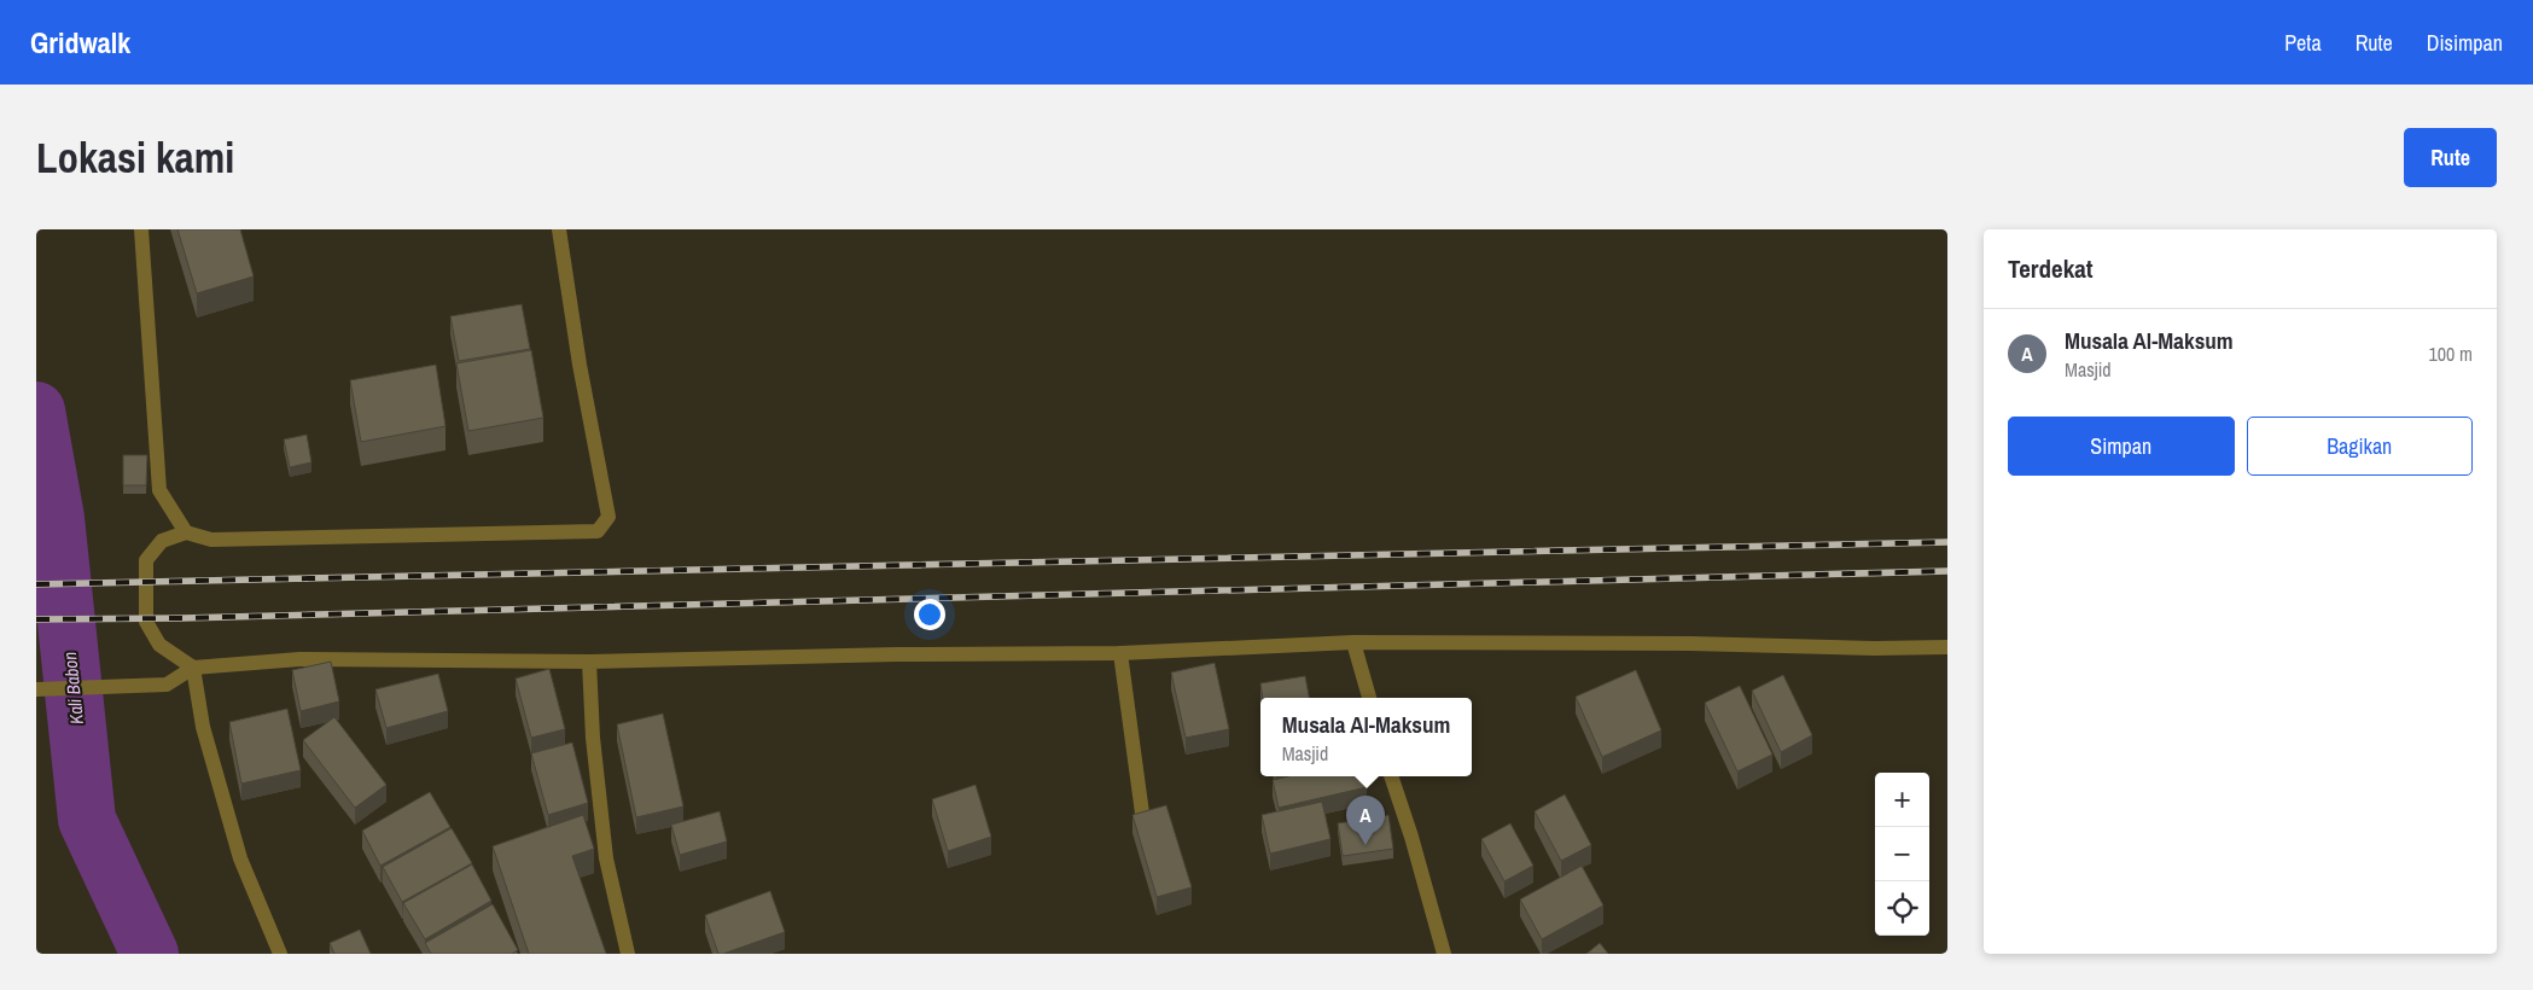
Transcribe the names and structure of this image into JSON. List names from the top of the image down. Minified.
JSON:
{"water":["Kali Babon"],"page":{"header":"Gridwalk","nav":["Peta","Rute","Disimpan"],"buttons":["Rute",["Simpan","Bagikan"]],"title":"Lokasi kami","heading":"Terdekat","list":[{"mark":"A","name":"Musala Al-Maksum","note":"Masjid","value":"100 m"}],"popup":["Musala Al-Maksum","Masjid"],"map_buttons":["+","−"],"pins":"A"}}
